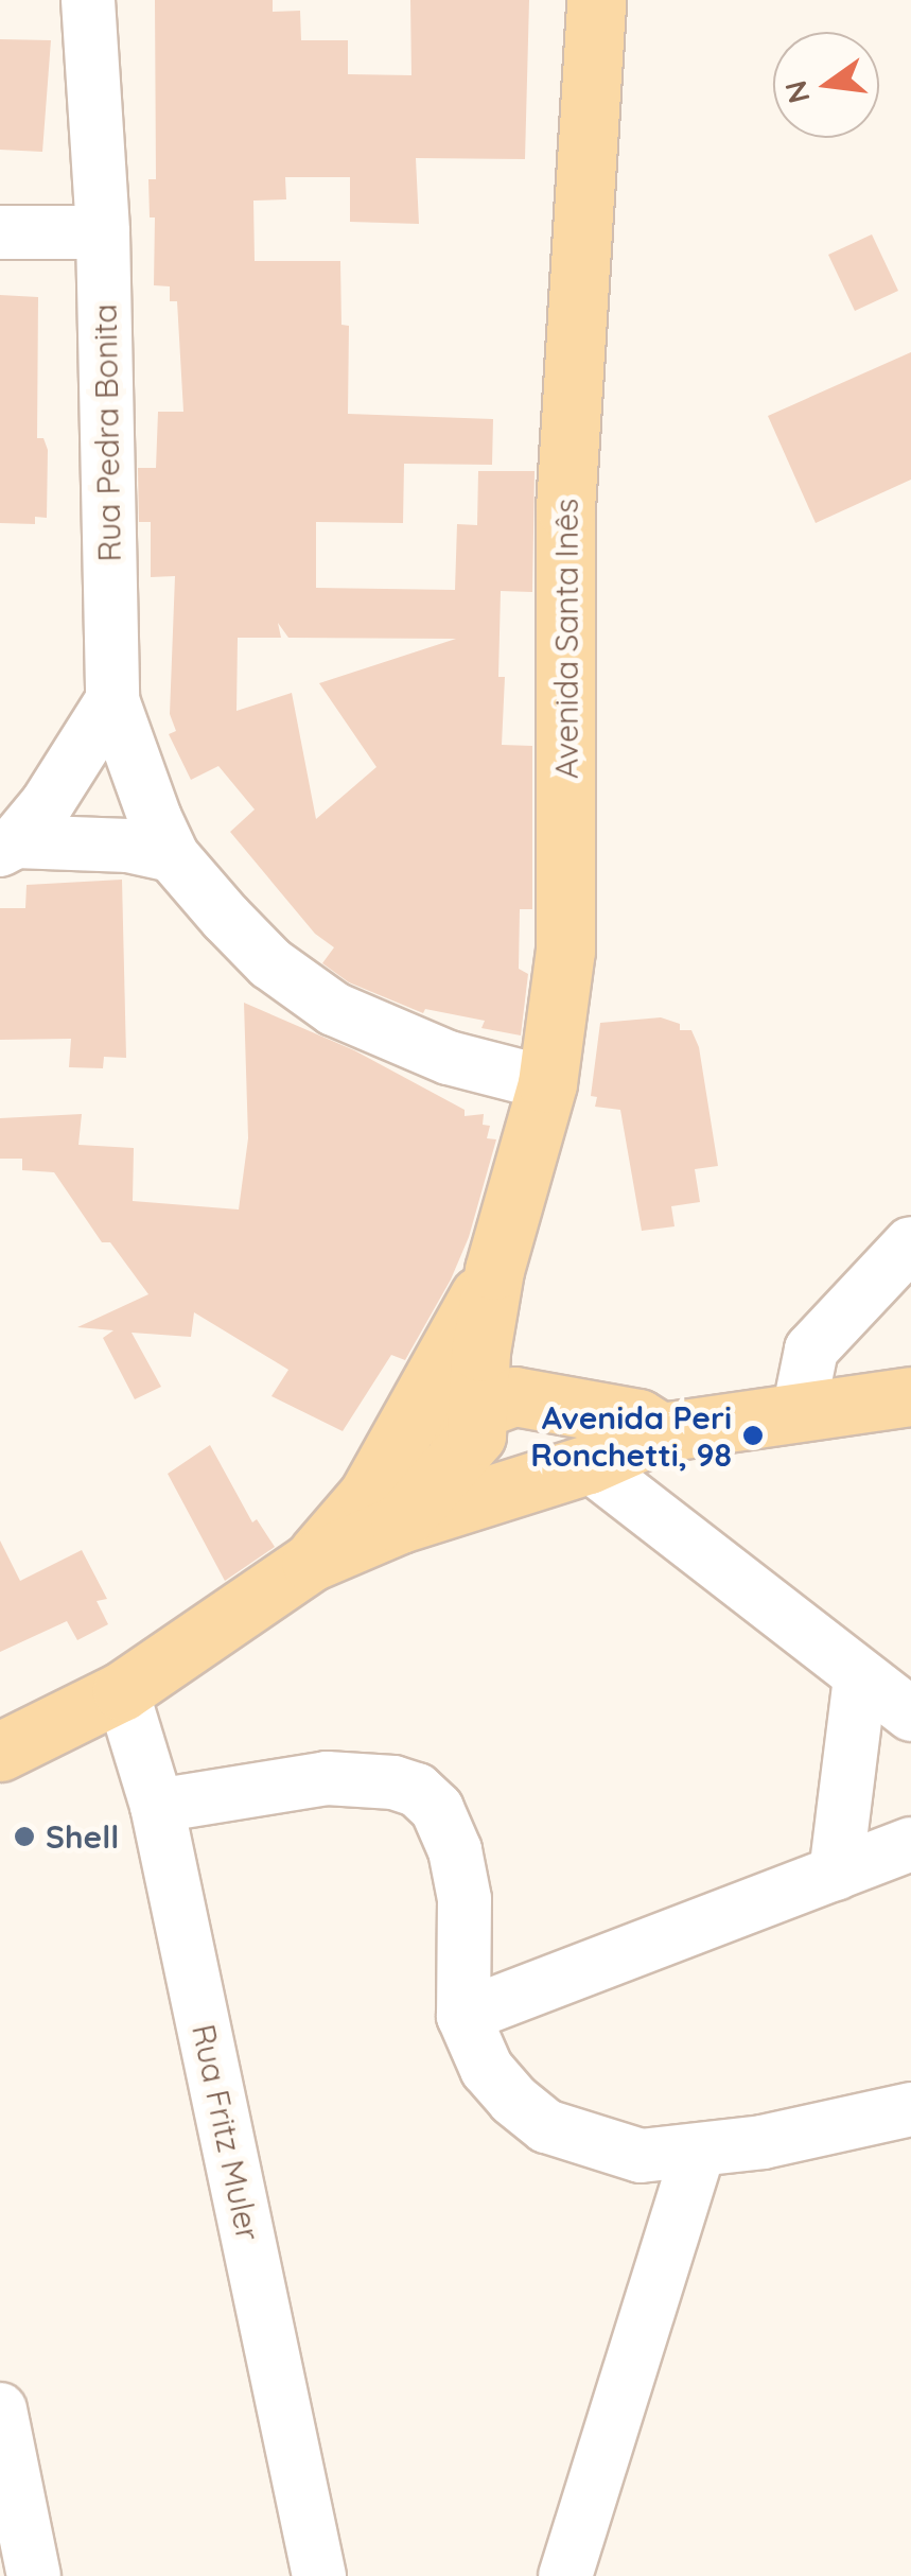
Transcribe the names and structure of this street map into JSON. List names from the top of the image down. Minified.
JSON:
{"streets":{"main road":["Avenida Santa Inês"],"street":["Rua Pedra Bonita","Rua Fritz Muler"]},"places":["Avenida Peri Ronchetti, 98","Shell"],"north":"left"}
